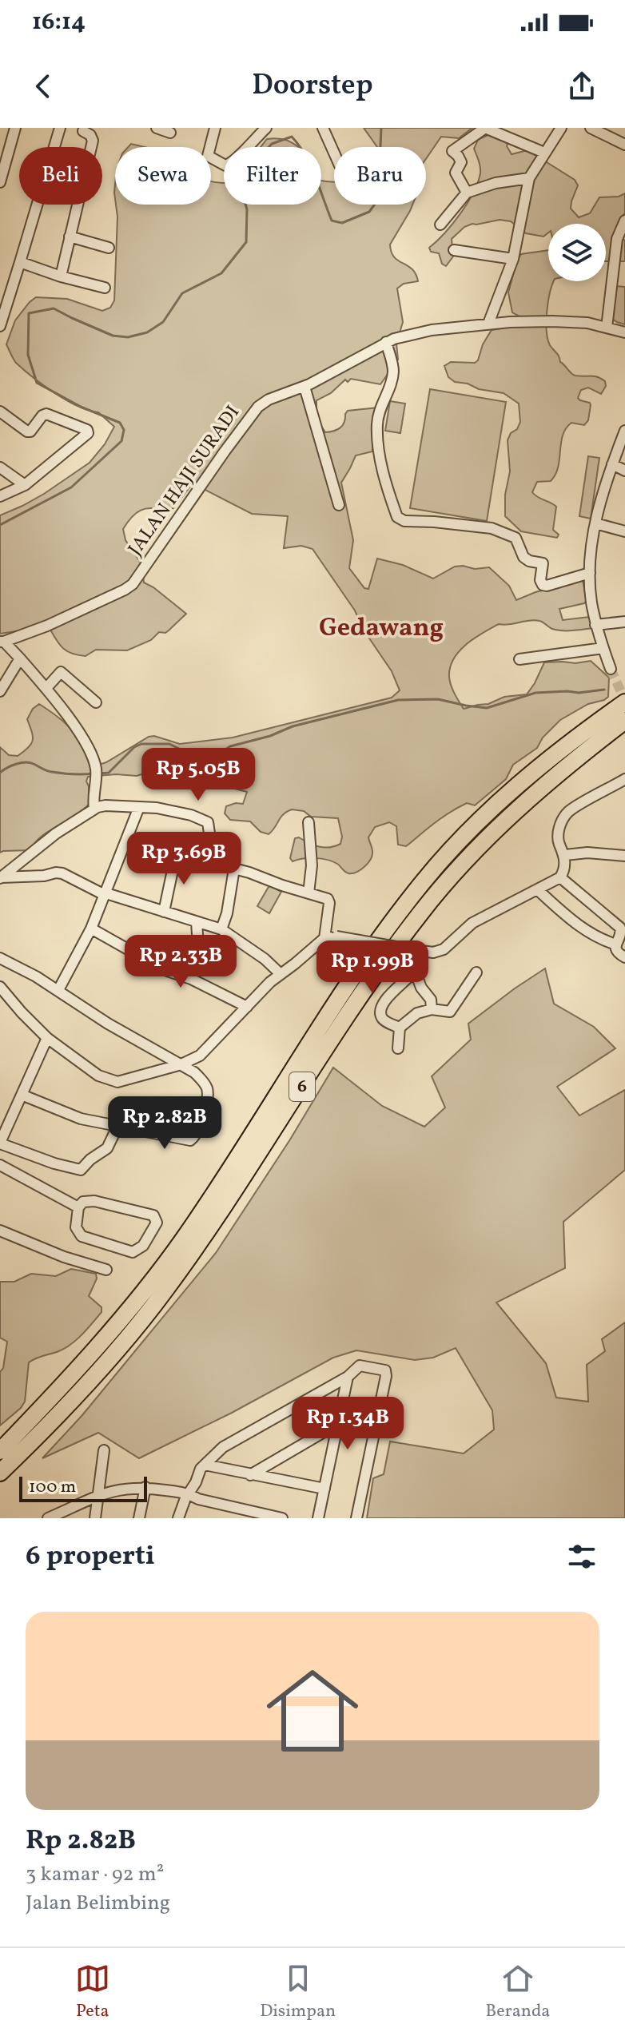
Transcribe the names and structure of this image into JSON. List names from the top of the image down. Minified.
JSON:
{"streets":{"highway":["6"],"street":["JALAN HAJI SURADI"]},"districts":["Gedawang"],"scale_bar":"100 m","page":{"status":"16:14","header":"Doorstep","chip":["Beli","Sewa","Filter","Baru"],"price":["Rp 5.05B","Rp 3.69B","Rp 2.33B","Rp 1.99B","Rp 2.82B","Rp 1.34B"],"scale":"100 m","heading":"6 properti","list":[{"name":"Rp 2.82B","note":"3 kamar · 92 m² · Jalan Belimbing"}],"tabs":["Peta","Disimpan","Beranda"]}}
